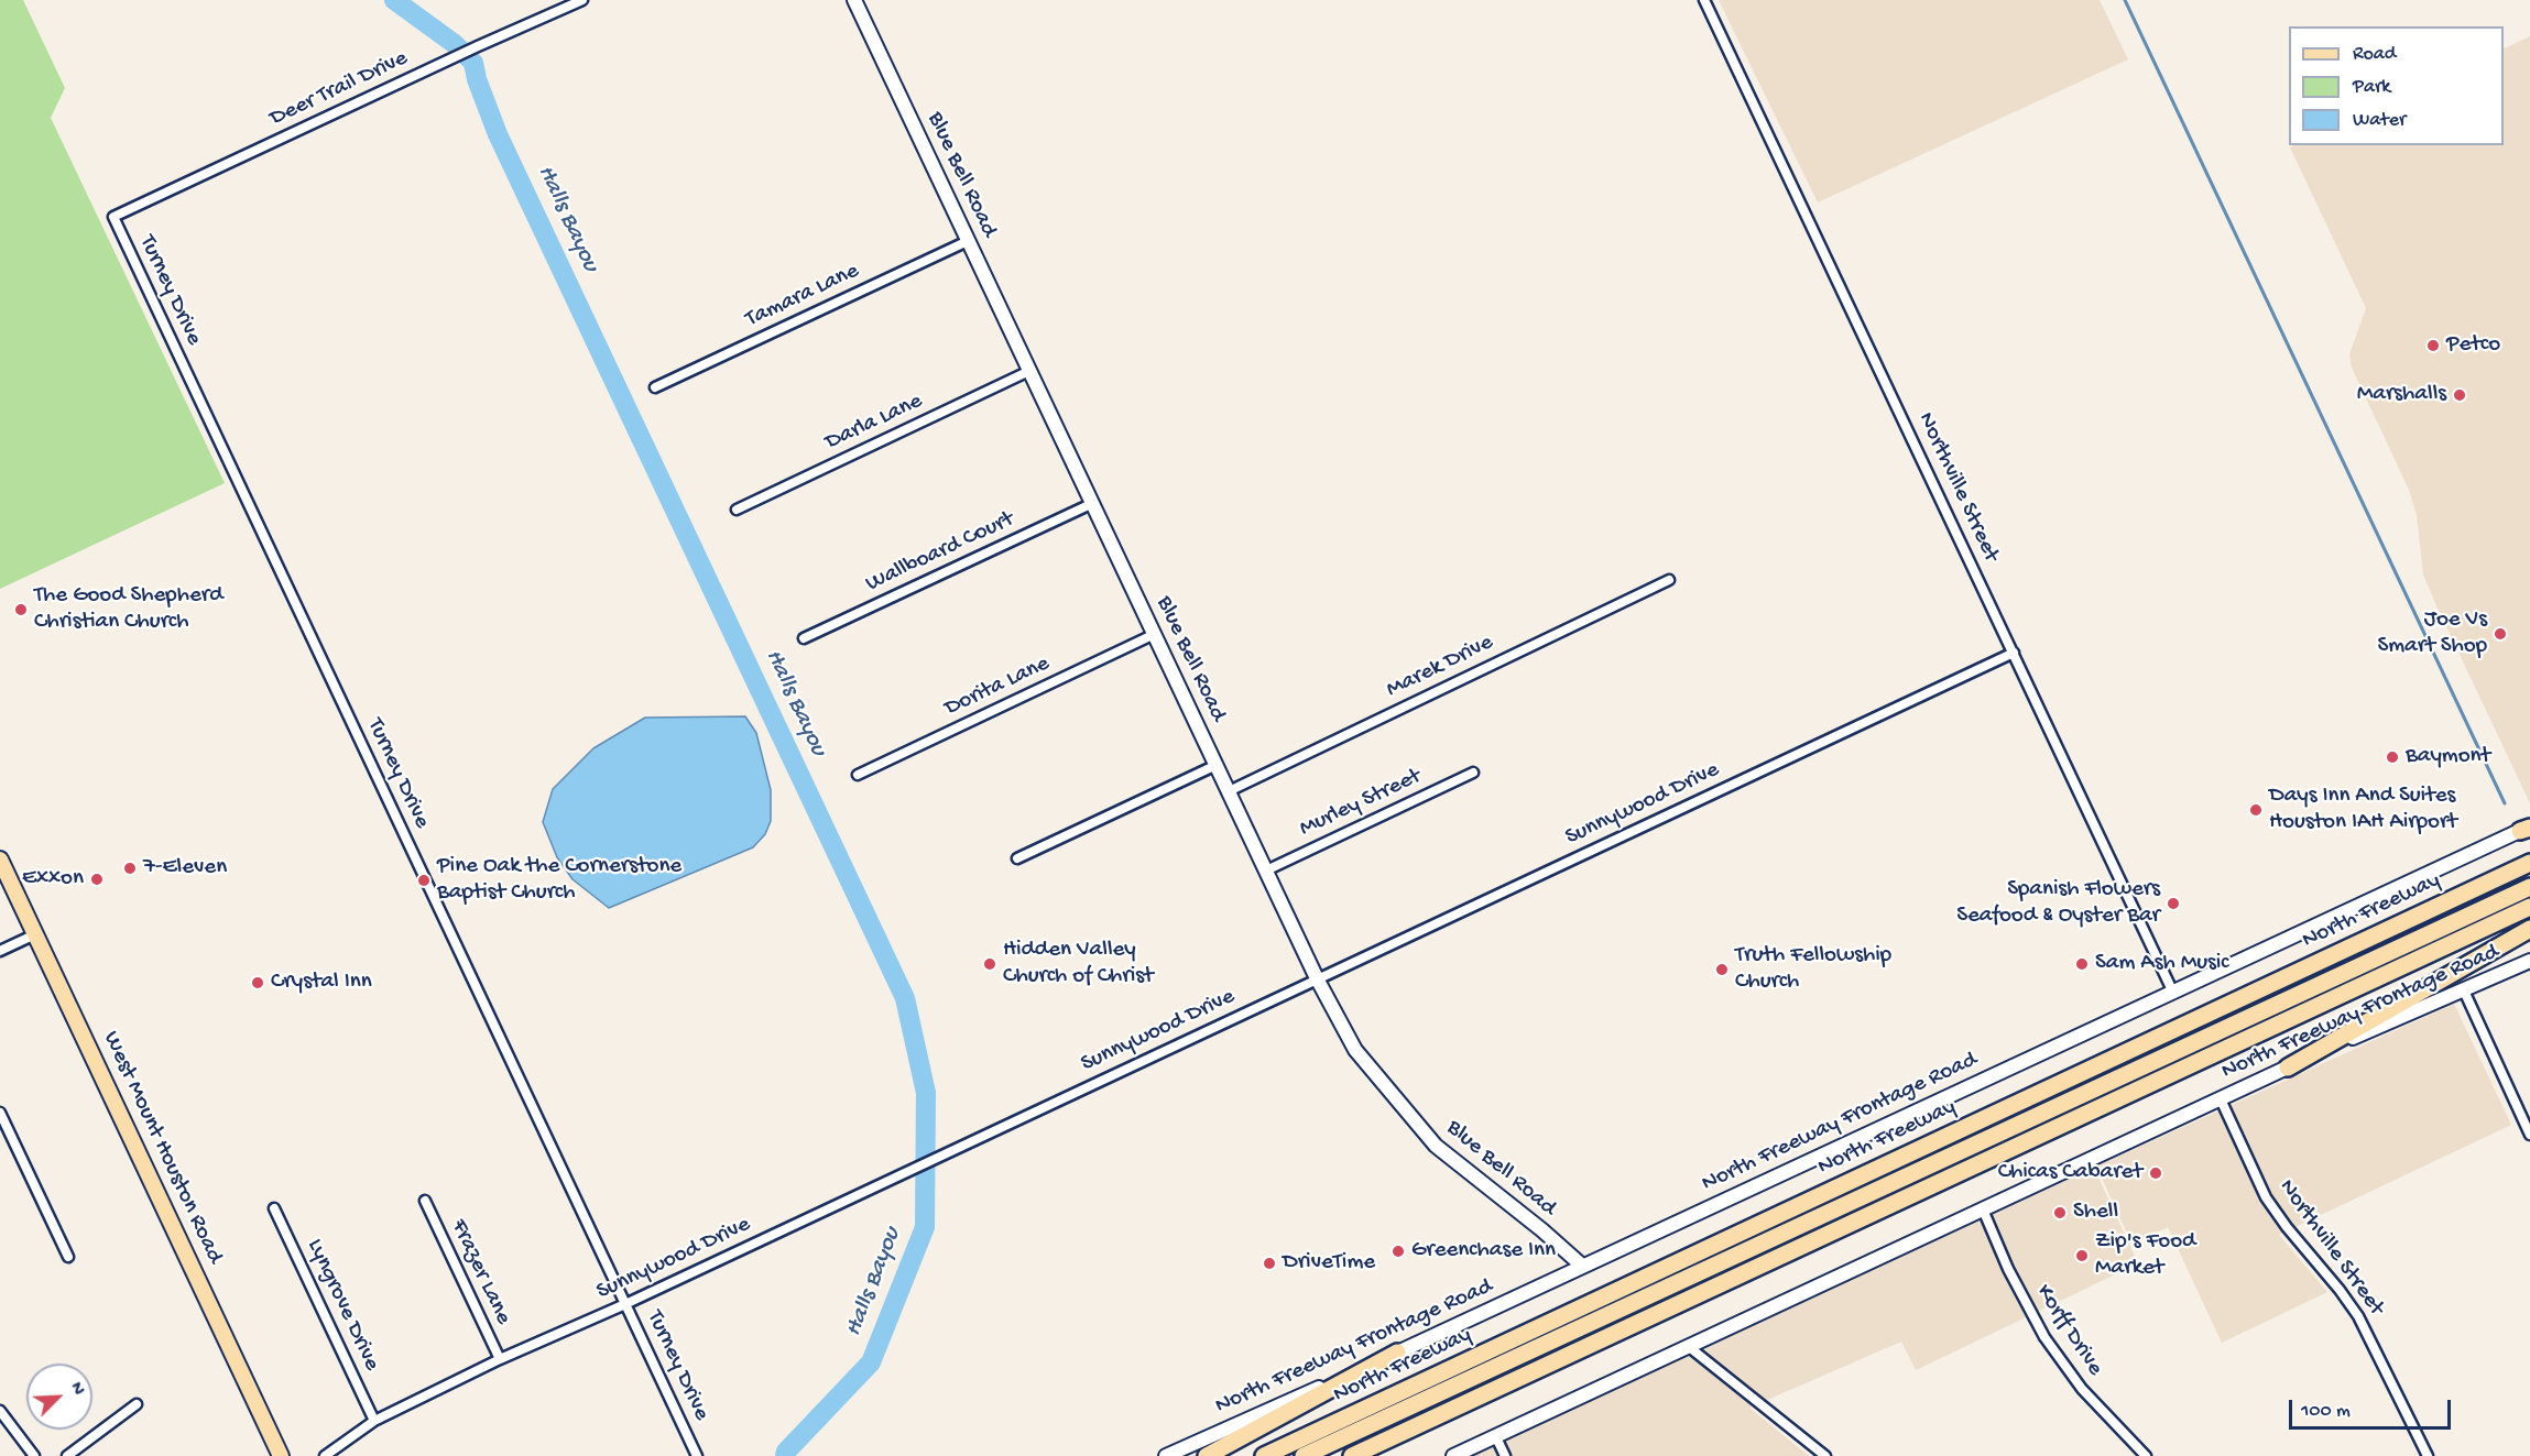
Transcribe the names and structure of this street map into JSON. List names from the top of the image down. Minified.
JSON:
{"streets":{"highway":["North Freeway"],"main road":["Blue Bell Road","North Freeway Frontage Road","West Mount Houston Road"],"street":["Deer Trail Drive","Turney Drive","Tamara Lane","Darla Lane","Northville Street","Wallboard Court","Marek Drive","Dorita Lane","Murley Street","Sunnywood Drive","Frazer Lane","Lyngrove Drive","Korff Drive"]},"crossings":[["Deer Trail Drive","Turney Drive"],["Blue Bell Road","Tamara Lane"],["Blue Bell Road","Darla Lane"],["Blue Bell Road","Wallboard Court"],["Blue Bell Road","Marek Drive"],["Blue Bell Road","Dorita Lane"],["Blue Bell Road","Murley Street"],["Blue Bell Road","Sunnywood Drive"],["Blue Bell Road","North Freeway Frontage Road"],["Turney Drive","Sunnywood Drive"],["Northville Street","Sunnywood Drive"],["Northville Street","North Freeway Frontage Road"],["Sunnywood Drive","Frazer Lane"],["Sunnywood Drive","Lyngrove Drive"],["North Freeway Frontage Road","Korff Drive"]],"water":["Halls Bayou"],"places":["Petco","Marshalls","The Good Shepherd Christian Church","Joe Vs Smart Shop","Baymont","Days Inn And Suites Houston IAH Airport","7-Eleven","Exxon","Pine Oak the Cornerstone Baptist Church","Spanish Flowers Seafood & Oyster Bar","Hidden Valley Church of Christ","Sam Ash Music","Truth Fellowship Church","Crystal Inn","Chicas Cabaret","Shell","Greenchase Inn","Zip's Food Market","DriveTime"],"legend":["Road","Park","Water"],"scale_bar":"100 m","north":"top right"}
